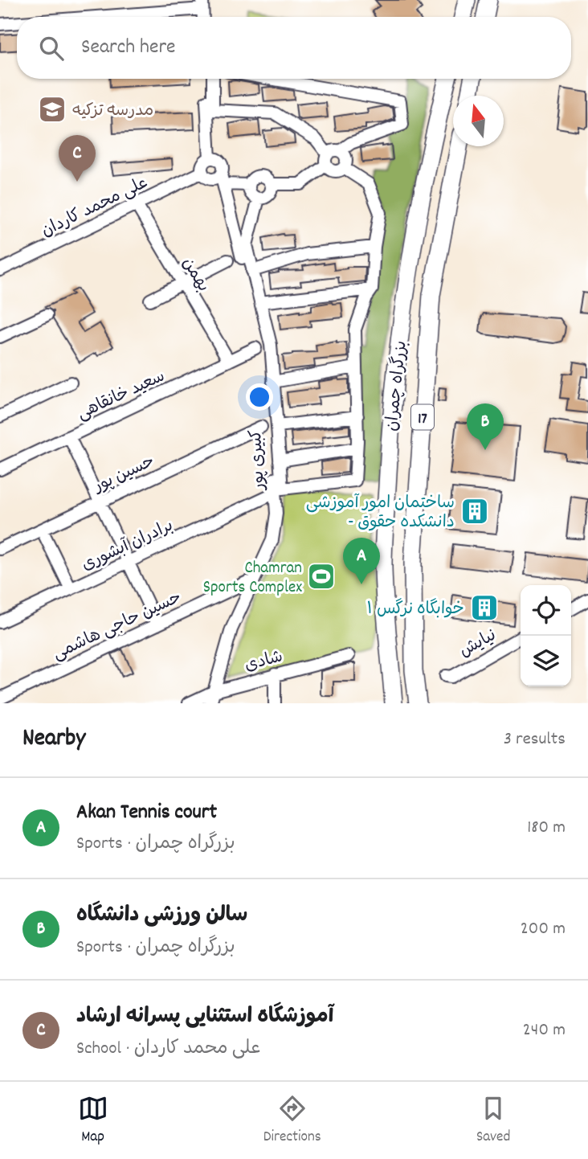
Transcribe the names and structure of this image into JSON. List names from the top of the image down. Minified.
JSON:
{"streets":{"highway":["بزرگراه چمران","17"],"street":["علی محمد کاردان","بهمن","سعید خانقاهی","کبیری پور","حسین پور","برادران آبشوری","حسین حاجی هاشمی","نیایش","شادی"]},"crossings":[["علی محمد کاردان","بهمن"],["علی محمد کاردان","کبیری پور"],["بهمن","سعید خانقاهی"],["کبیری پور","شادی"]],"places":{"school or university":["مدرسه تزکیه"],"building":["ساختمان امور آموزشی - دانشکده حقوق","خوابگاه نرگس ۱"],"sports":["Chamran Sports Complex"]},"north":"top","page":{"search":"Search here","pins":["C","B","A"],"heading":["Nearby","3 results"],"list":[{"mark":"A","name":"Akan Tennis court","note":"Sports · بزرگراه چمران","value":"180 m"},{"mark":"B","name":"سالن ورزشی دانشگاه","note":"Sports · بزرگراه چمران","value":"200 m"},{"mark":"C","name":"آموزشگاه استثنایی پسرانه ارشاد","note":"School · علی محمد کاردان","value":"240 m"}],"nav":["Map","Directions","Saved"]}}
